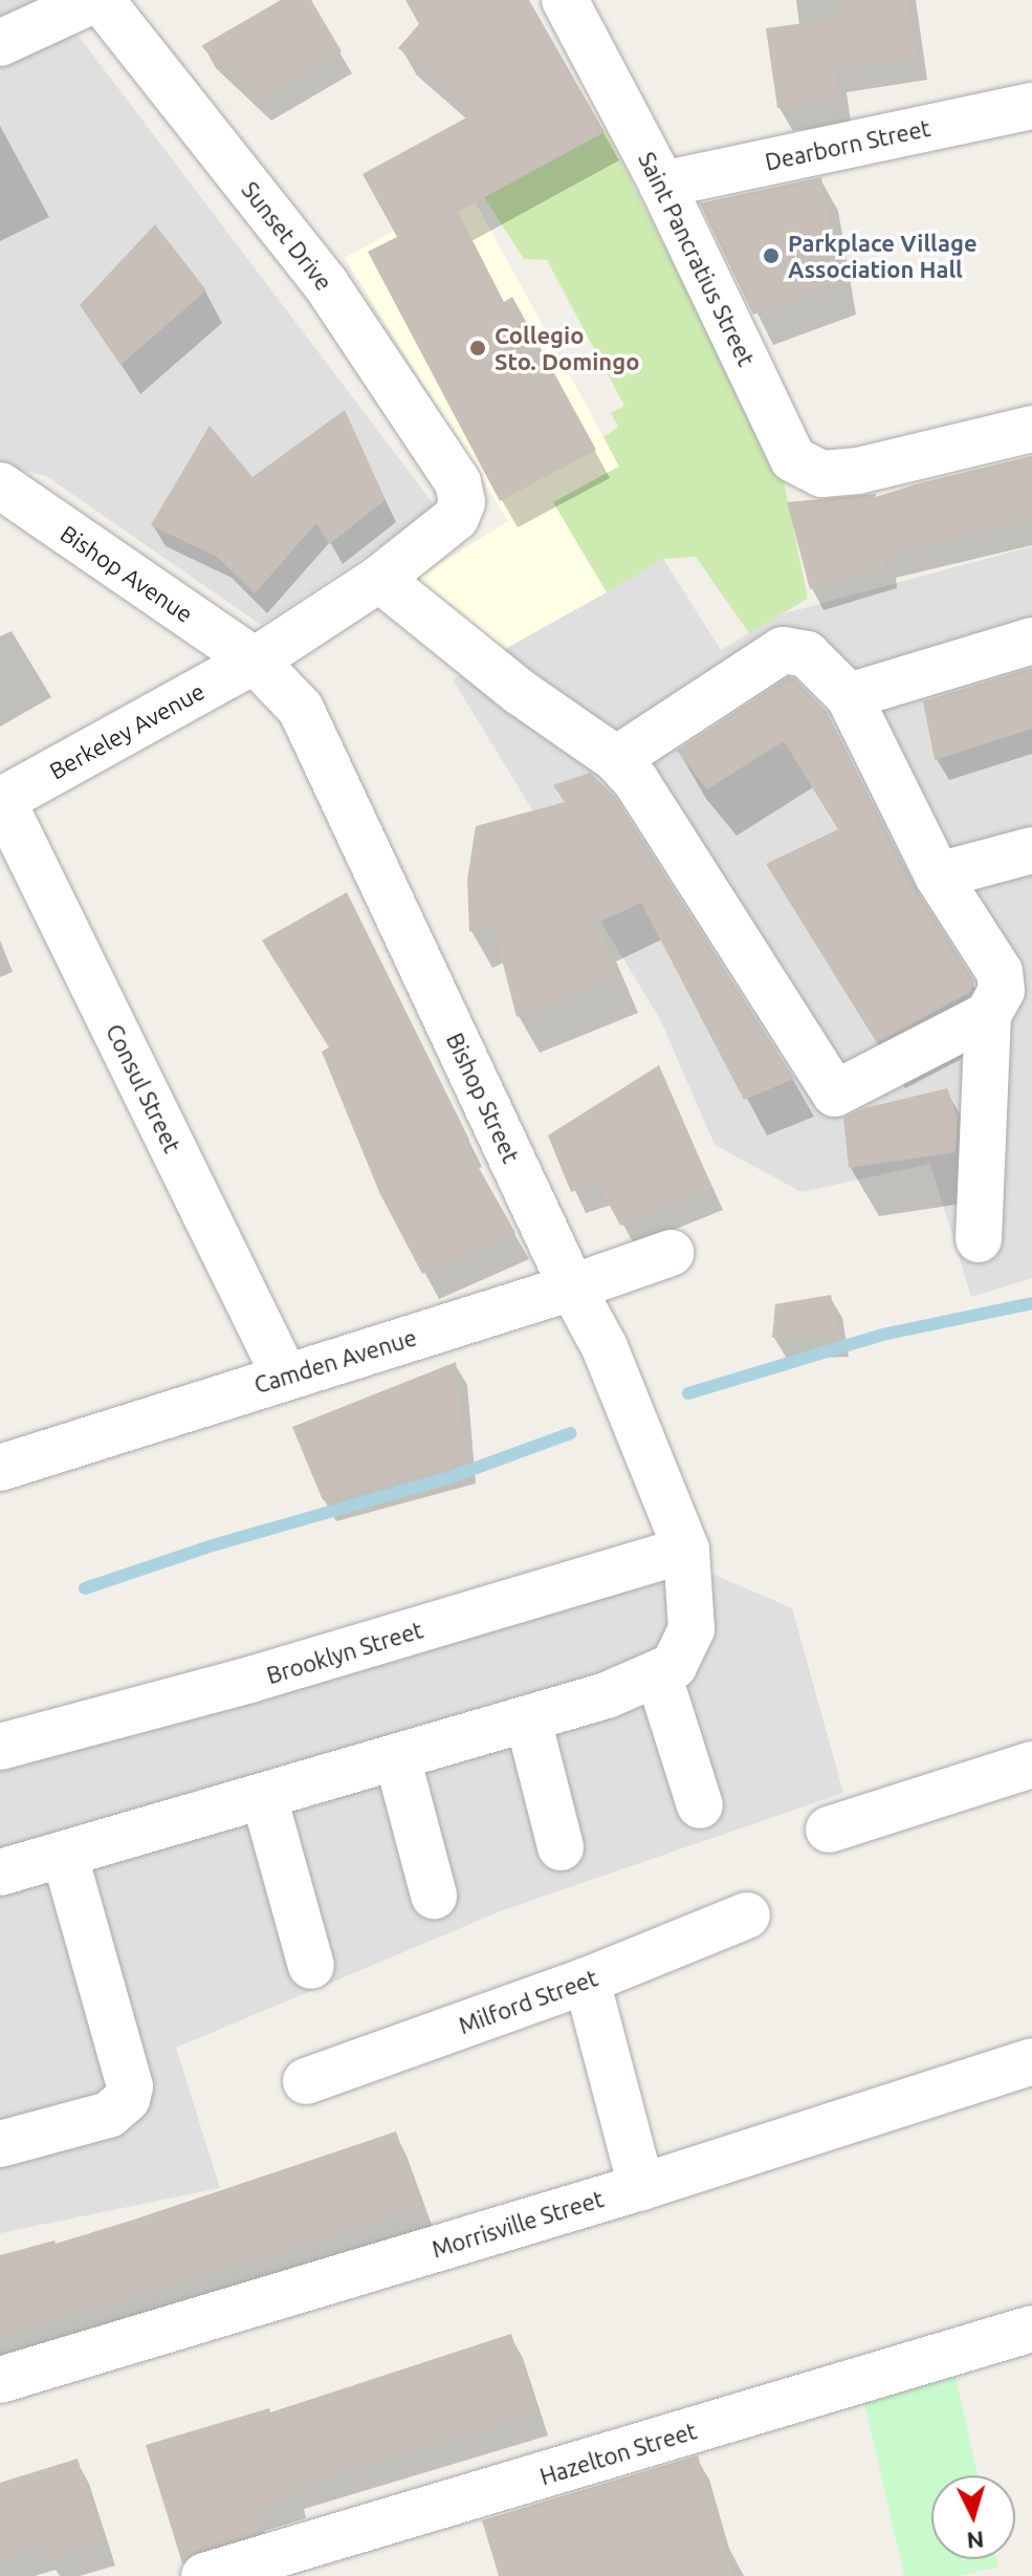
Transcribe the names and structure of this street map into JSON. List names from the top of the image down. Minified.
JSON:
{"streets":{"street":["Dearborn Street","Sunset Drive","Saint Pancratius Street","Bishop Avenue","Berkeley Avenue","Consul Street","Bishop Street","Camden Avenue","Brooklyn Street","Milford Street","Morrisville Street","Hazelton Street"]},"crossings":[["Dearborn Street","Saint Pancratius Street"],["Sunset Drive","Berkeley Avenue"],["Bishop Avenue","Berkeley Avenue"],["Bishop Avenue","Bishop Street"],["Berkeley Avenue","Consul Street"],["Berkeley Avenue","Bishop Street"],["Consul Street","Camden Avenue"],["Bishop Street","Camden Avenue"],["Bishop Street","Brooklyn Street"]],"places":["Parkplace Village Association Hall","Collegio Sto. Domingo"],"north":"bottom"}
